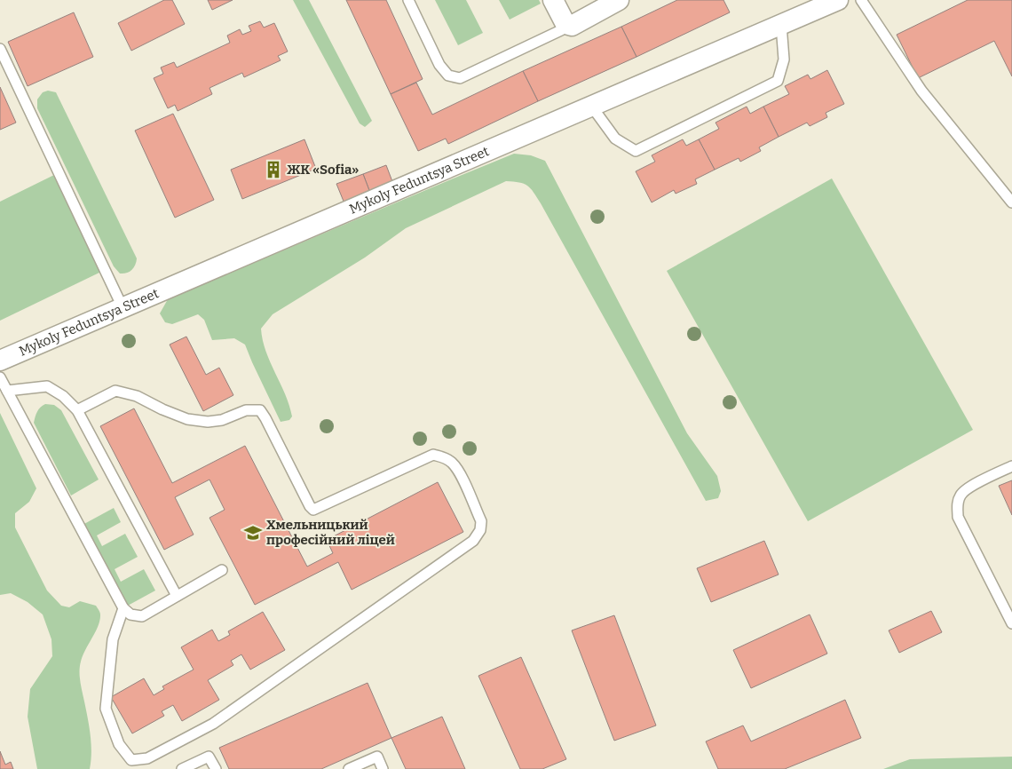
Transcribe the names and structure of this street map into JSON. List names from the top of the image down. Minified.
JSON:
{"streets":{"street":["Mykoly Feduntsya Street"]},"places":{"building":["ЖК «Sofia»"],"school or university":["Хмельницький професійний ліцей"]}}
